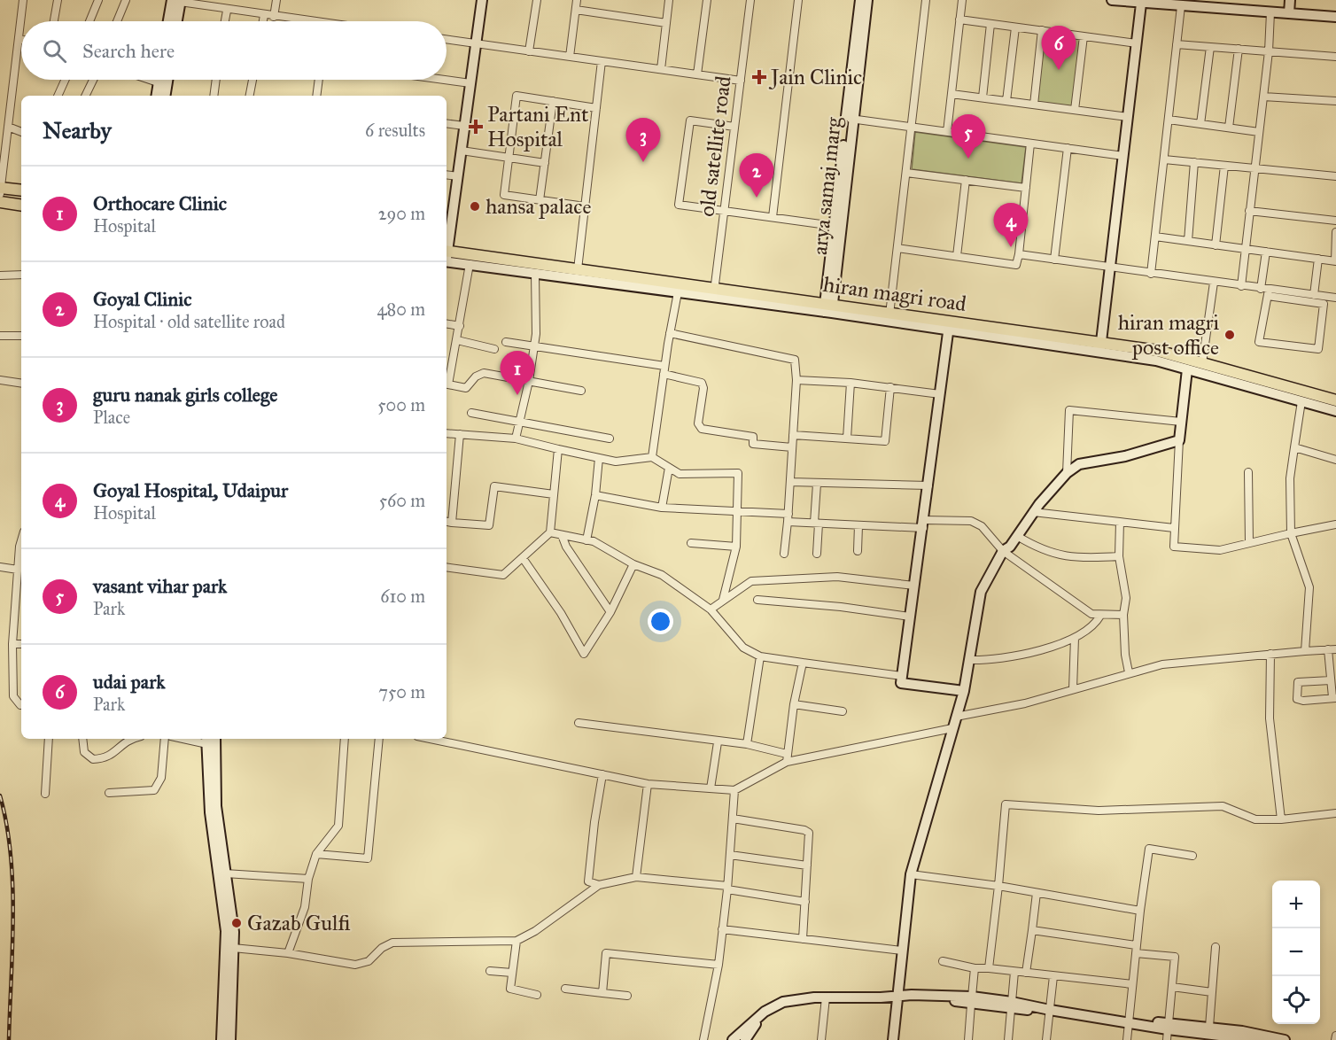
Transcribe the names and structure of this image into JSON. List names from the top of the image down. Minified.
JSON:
{"streets":{"main road":["hiran magri road"],"street":["old satellite road","arya samaj marg"]},"crossings":[["old satellite road","hiran magri road"],["arya samaj marg","hiran magri road"]],"places":{"health":["Jain Clinic","Partani Ent Hospital"],"other":["hansa palace","hiran magri post office","Gazab Gulfi"]},"page":{"search":"Search here","pins":["6","5","3","2","4","1"],"heading":["Nearby","6 results"],"list":[{"mark":"1","name":"Orthocare Clinic","note":"Hospital","value":"290 m"},{"mark":"2","name":"Goyal Clinic","note":"Hospital · old satellite road","value":"480 m"},{"mark":"3","name":"guru nanak girls college","note":"Place","value":"500 m"},{"mark":"4","name":"Goyal Hospital, Udaipur","note":"Hospital","value":"560 m"},{"mark":"5","name":"vasant vihar park","note":"Park","value":"610 m"},{"mark":"6","name":"udai park","note":"Park","value":"750 m"}],"map_buttons":["+","−"]}}
